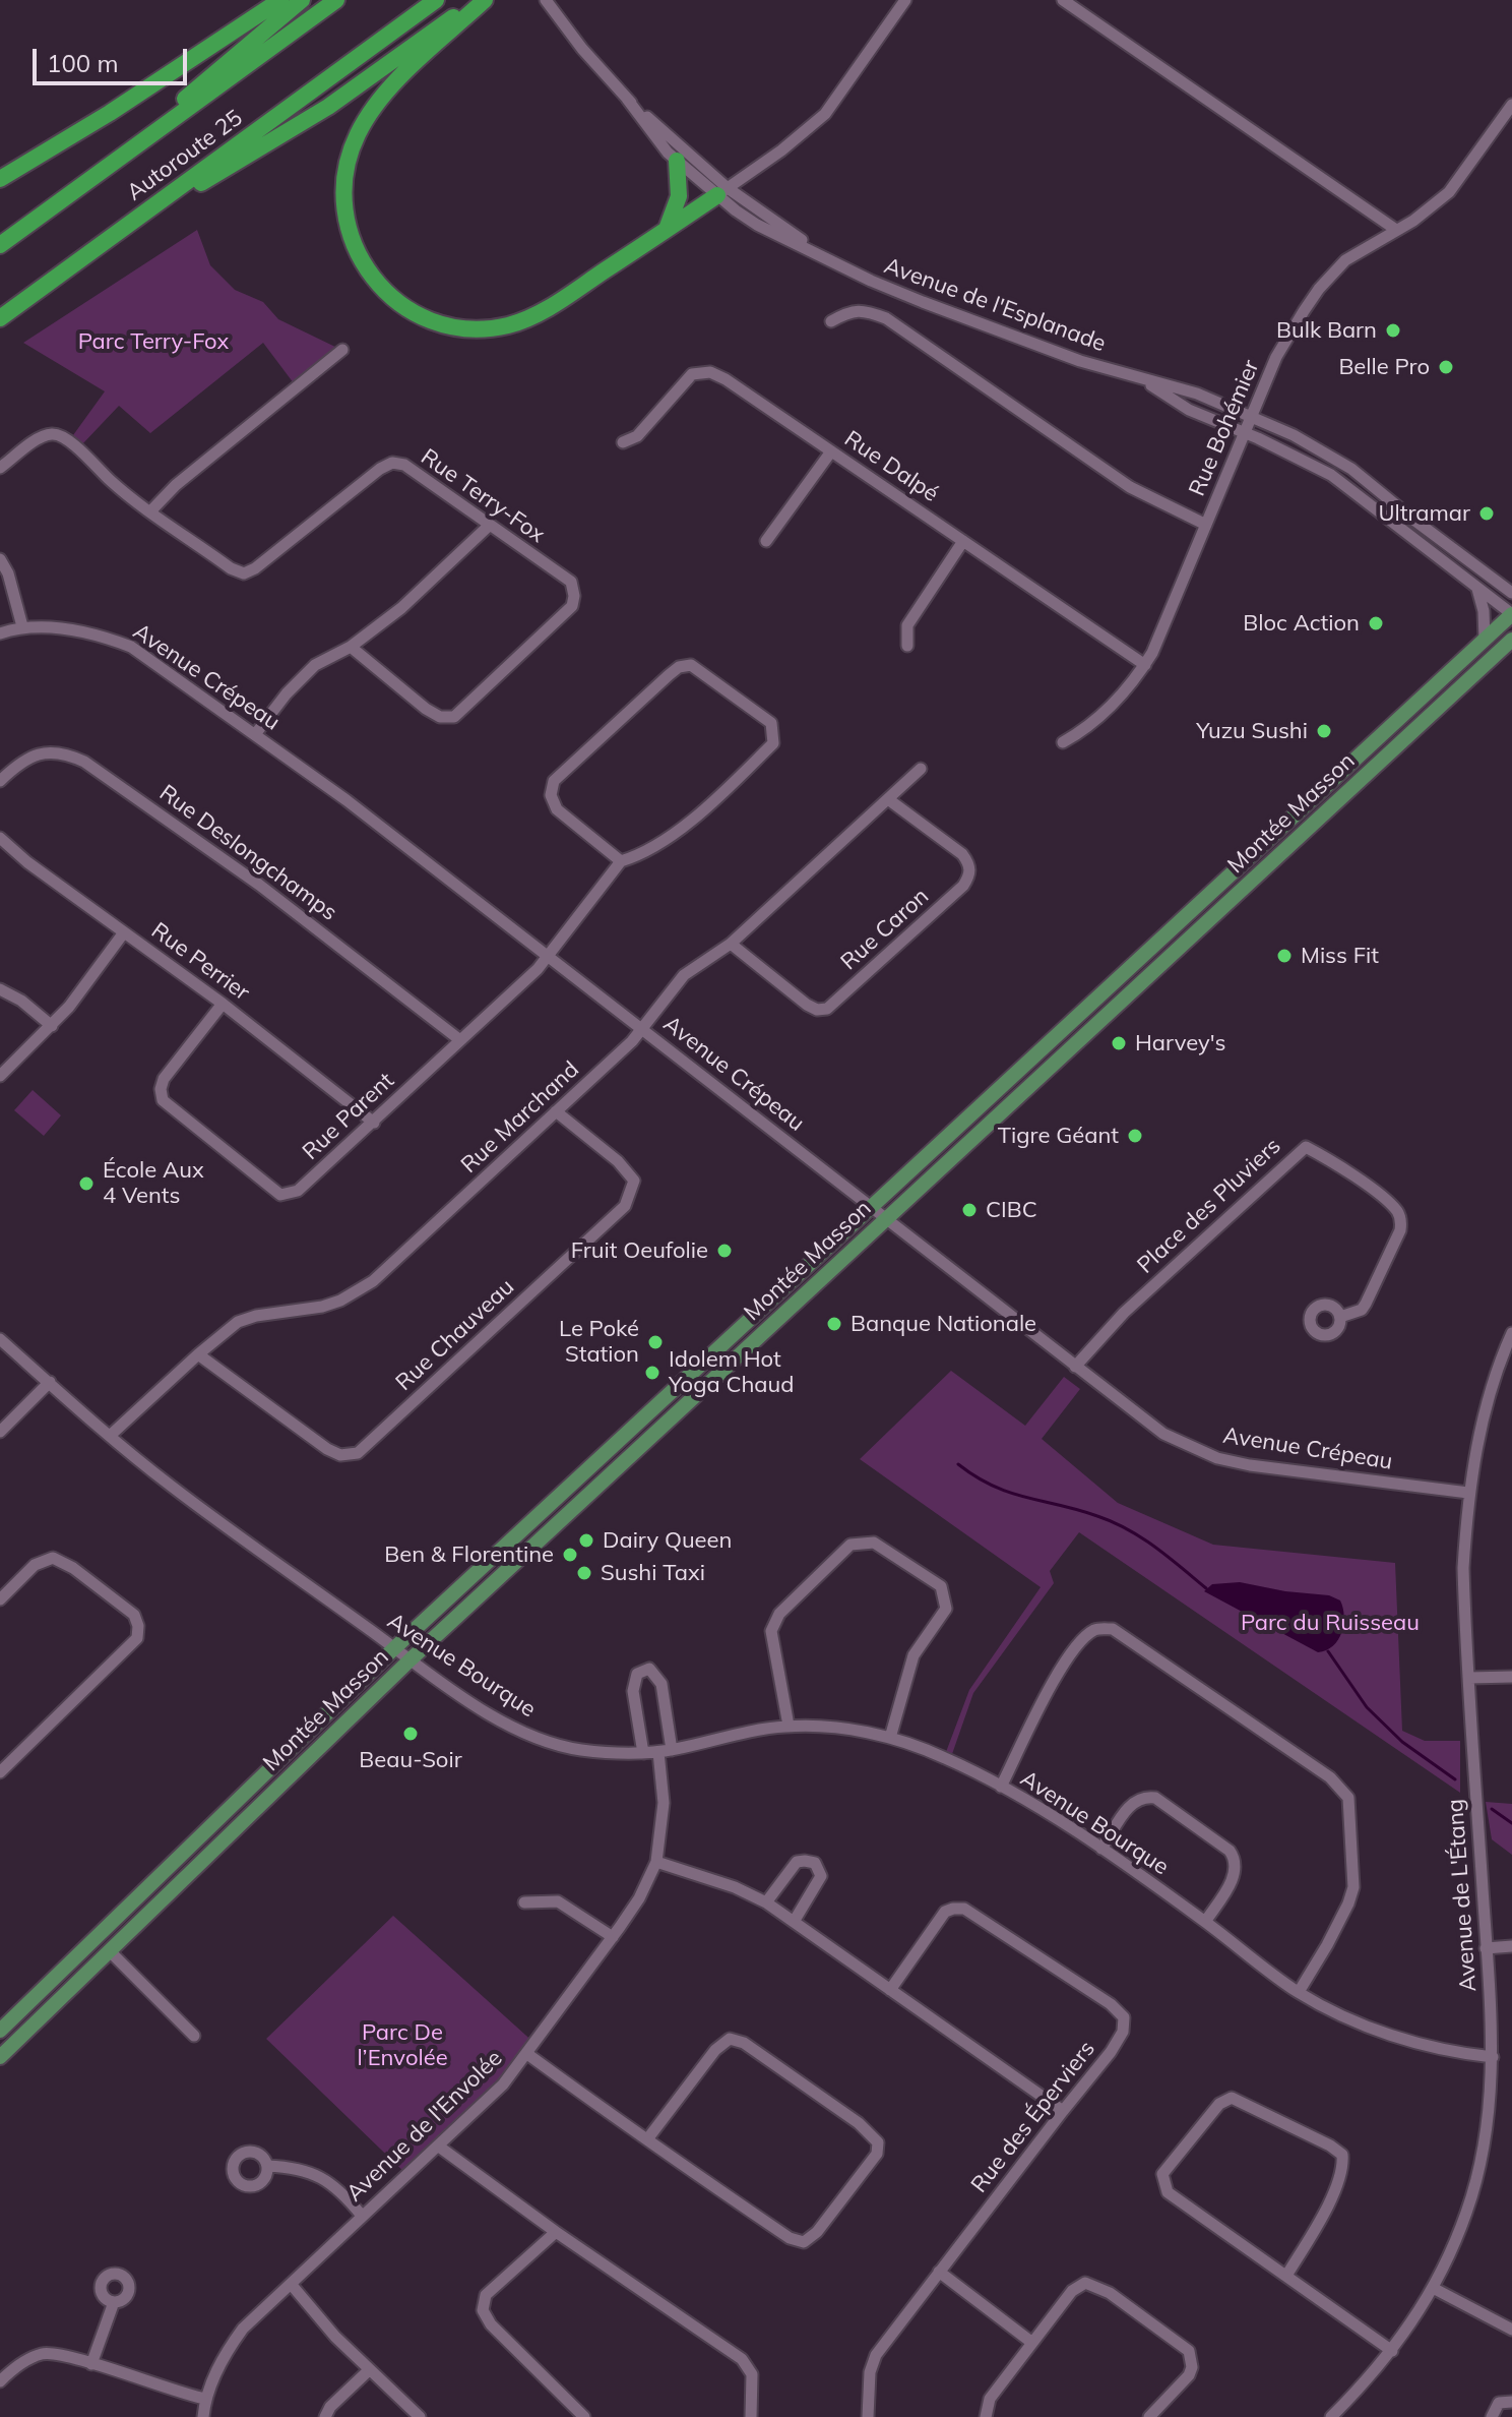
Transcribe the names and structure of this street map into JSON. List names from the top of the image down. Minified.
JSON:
{"streets":{"highway":["Autoroute 25"],"main road":["Montée Masson"],"street":["Avenue de l'Esplanade","Rue Bohémier","Rue Dalpé","Rue Terry-Fox","Avenue Crépeau","Rue Deslongchamps","Rue Caron","Rue Perrier","Rue Parent","Rue Marchand","Place des Pluviers","Rue Chauveau","Avenue Bourque","Avenue de L'Étang","Rue des Éperviers","Avenue de l'Envolée"]},"crossings":[["Avenue de l'Esplanade","Rue Bohémier"],["Avenue de l'Esplanade","Montée Masson"],["Rue Bohémier","Rue Dalpé"],["Avenue Crépeau","Montée Masson"],["Avenue Crépeau","Rue Parent"],["Avenue Crépeau","Rue Marchand"],["Avenue Crépeau","Place des Pluviers"],["Avenue Crépeau","Avenue de L'Étang"],["Montée Masson","Avenue Bourque"],["Rue Deslongchamps","Rue Parent"],["Rue Caron","Rue Marchand"],["Rue Perrier","Rue Parent"],["Rue Marchand","Rue Chauveau"],["Rue Marchand","Avenue Bourque"],["Avenue Bourque","Avenue de L'Étang"],["Avenue Bourque","Avenue de l'Envolée"]],"parks":["Parc Terry-Fox","Parc du Ruisseau","Parc De l’Envolée"],"places":["Bulk Barn","Belle Pro","Ultramar","Bloc Action","Yuzu Sushi","Miss Fit","Harvey's","Tigre Géant","École Aux 4 Vents","CIBC","Fruit Oeufolie","Banque Nationale","Le Poké Station","Idolem Hot Yoga Chaud","Dairy Queen","Ben & Florentine","Sushi Taxi","Beau-Soir"],"scale_bar":"100 m"}
